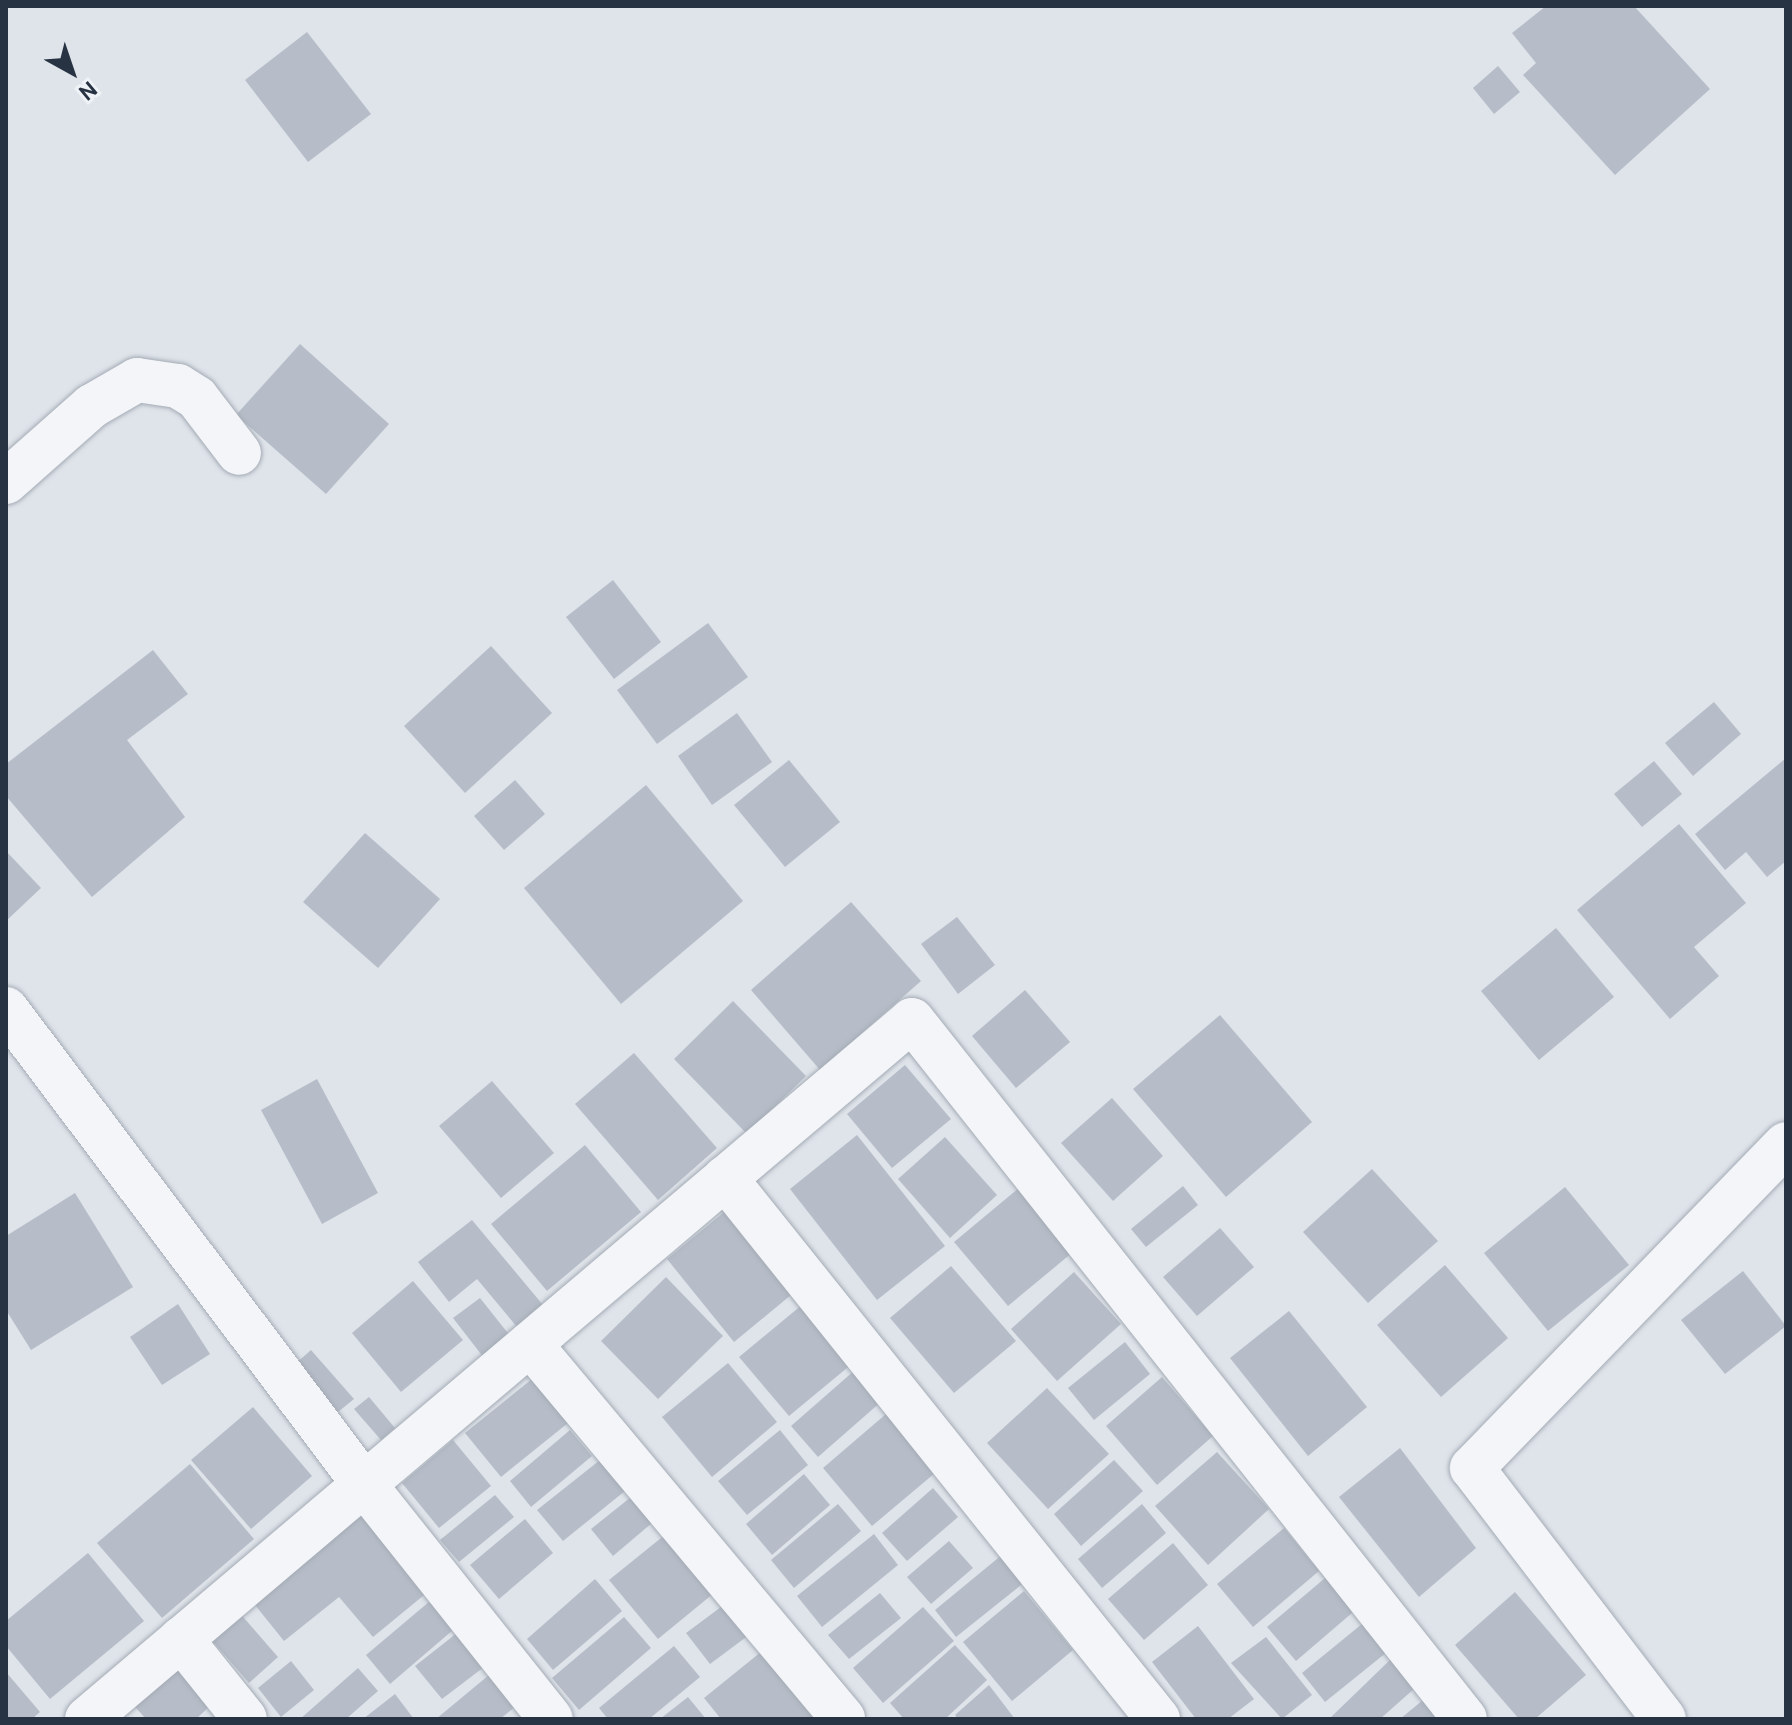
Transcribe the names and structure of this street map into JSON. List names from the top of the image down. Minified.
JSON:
{"north":"bottom right"}
